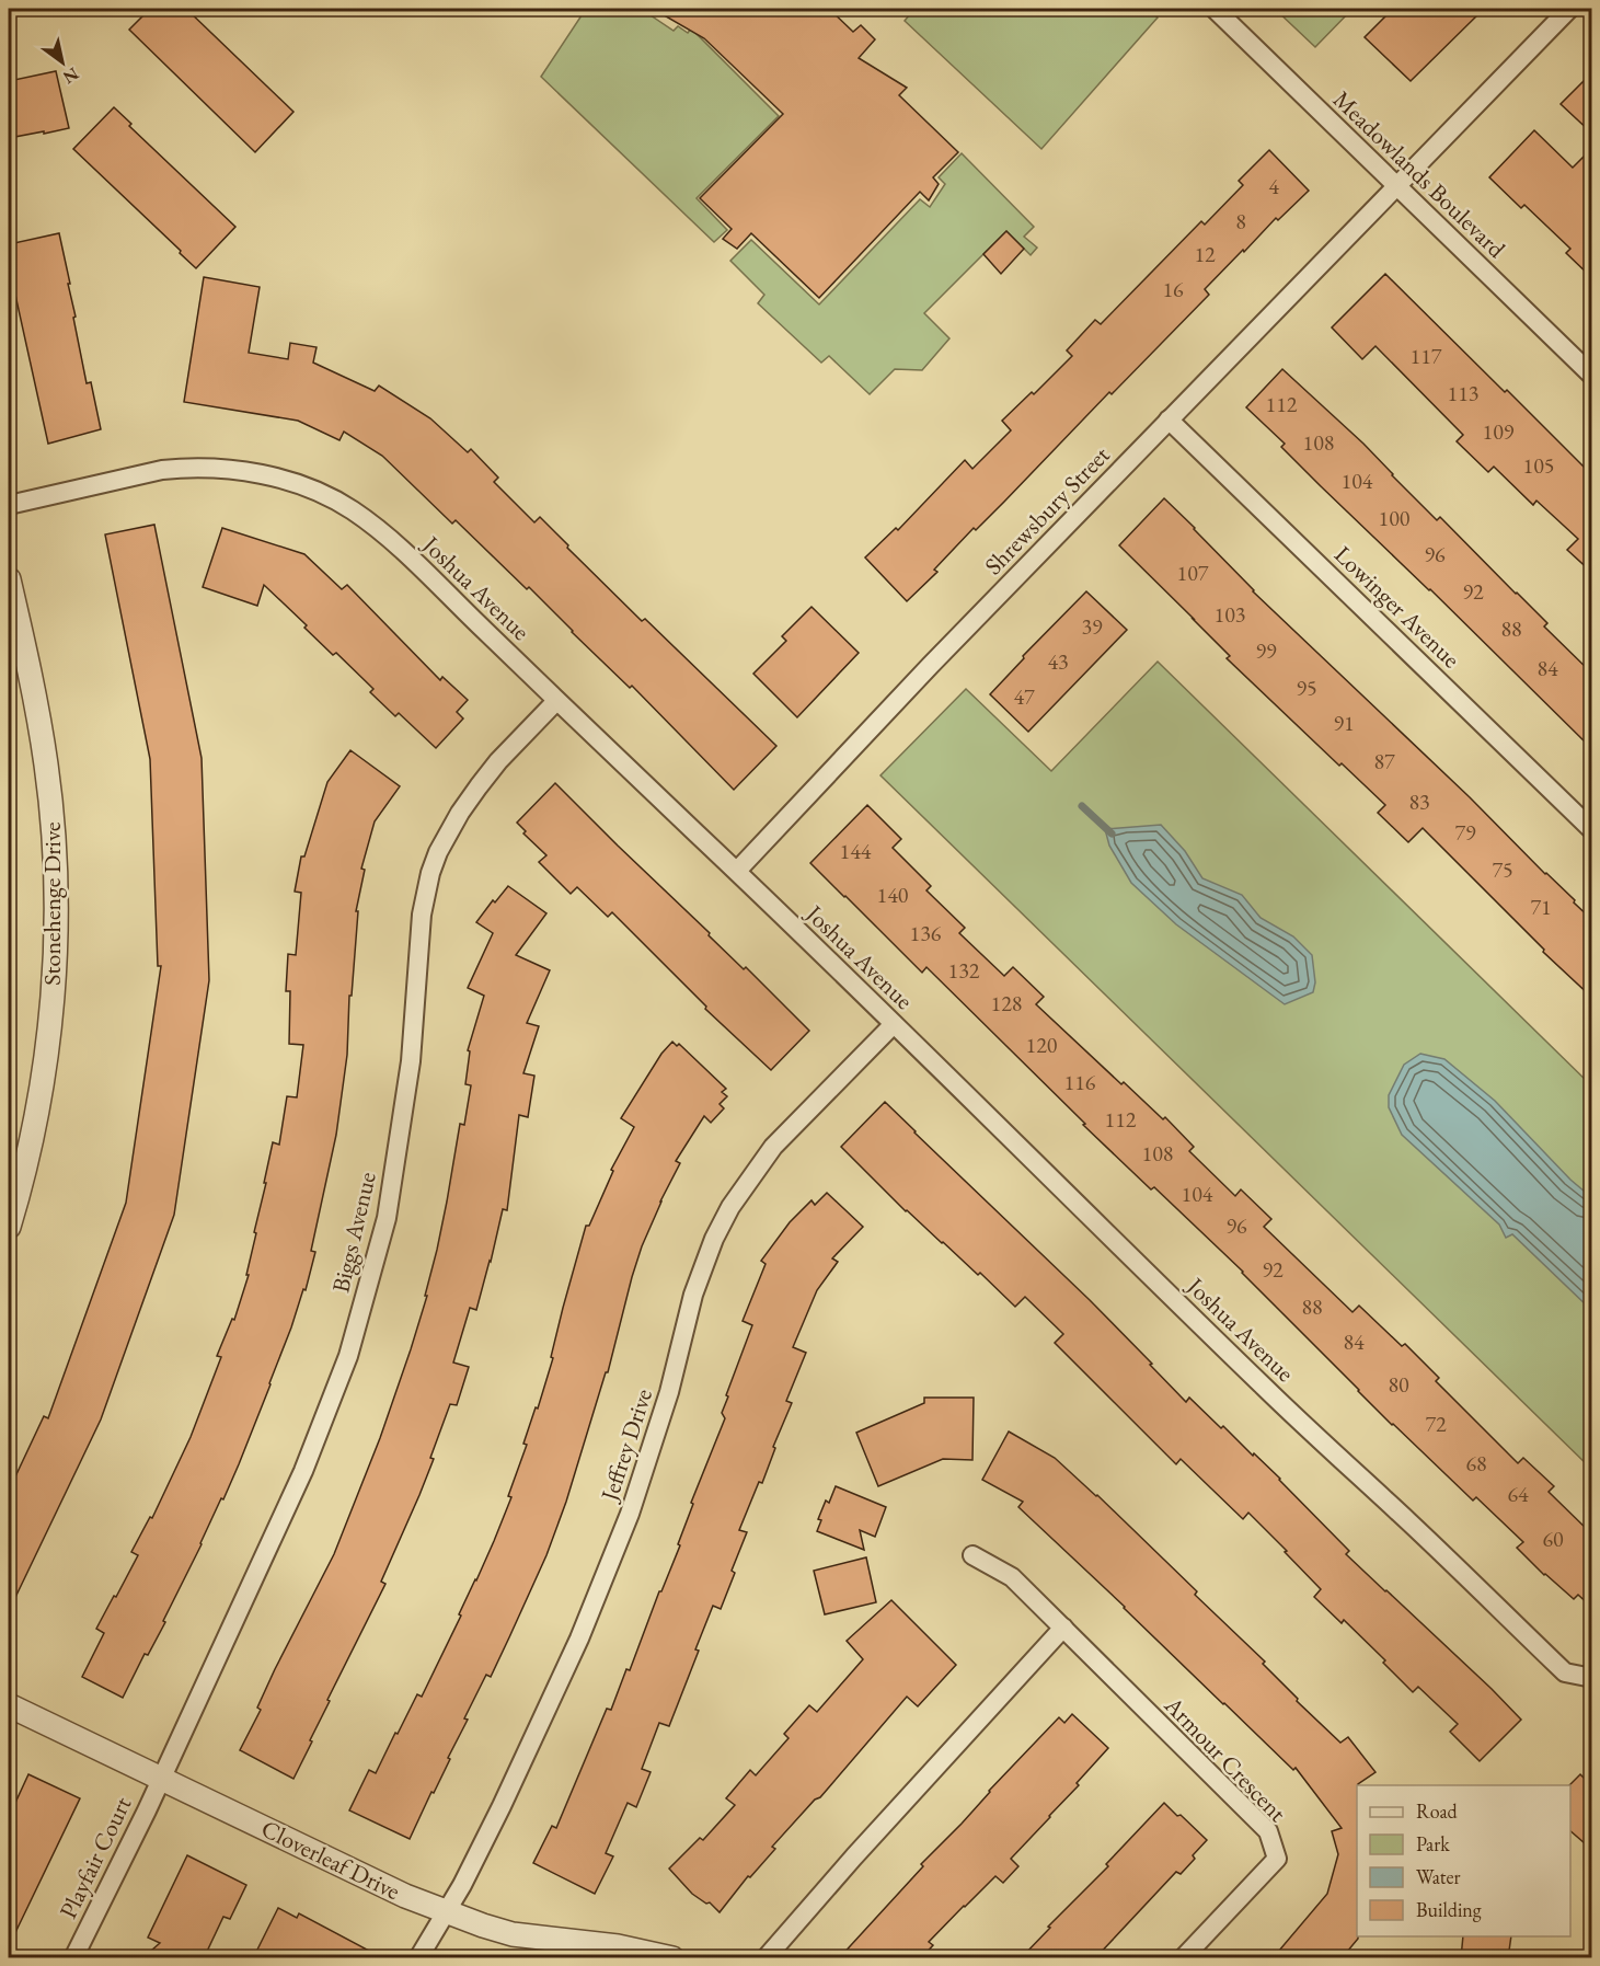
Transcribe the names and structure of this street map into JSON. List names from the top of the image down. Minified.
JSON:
{"streets":{"street":["Meadowlands Boulevard","Shrewsbury Street","Joshua Avenue","Lowinger Avenue","Stonehenge Drive","Biggs Avenue","Jeffrey Drive","Armour Crescent","Playfair Court","Cloverleaf Drive"]},"crossings":[["Meadowlands Boulevard","Shrewsbury Street"],["Shrewsbury Street","Joshua Avenue"],["Shrewsbury Street","Lowinger Avenue"],["Joshua Avenue","Biggs Avenue"],["Joshua Avenue","Jeffrey Drive"],["Biggs Avenue","Playfair Court"],["Biggs Avenue","Cloverleaf Drive"],["Jeffrey Drive","Cloverleaf Drive"],["Playfair Court","Cloverleaf Drive"]],"house_numbers":["4","8","12","16","117","113","112","109","108","105","104","100","96","107","92","103","39","88","99","43","84","95","47","91","87","83","79","144","75","140","71","136","132","128","120","116","112","108","104","96","92","88","84","80","72","68","64","60"],"legend":["Road","Park","Water","Building"],"north":"bottom right"}
